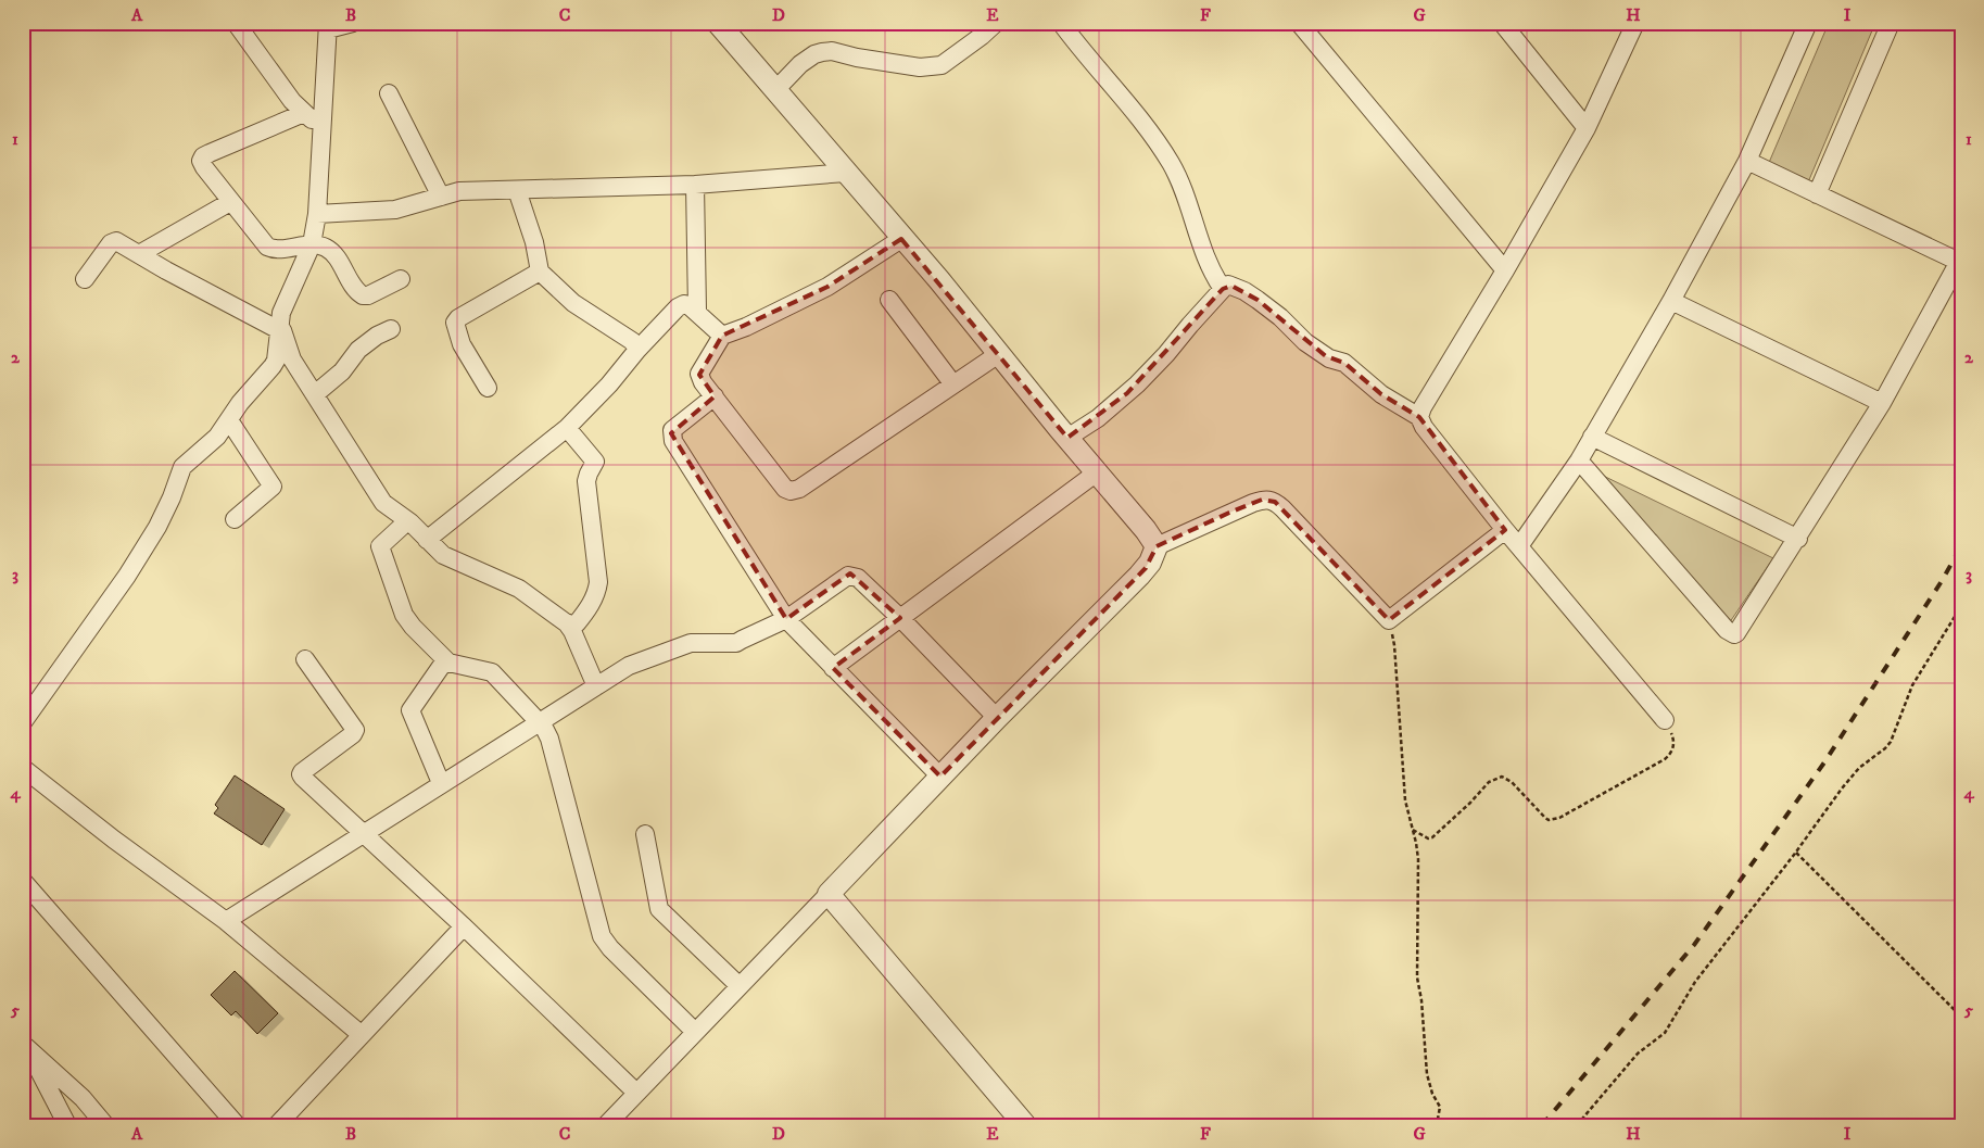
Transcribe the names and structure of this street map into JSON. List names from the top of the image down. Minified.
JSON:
{"grid":{"columns":["A","B","C","D","E","F","G","H","I"],"rows":["1","2","3","4","5"]}}
